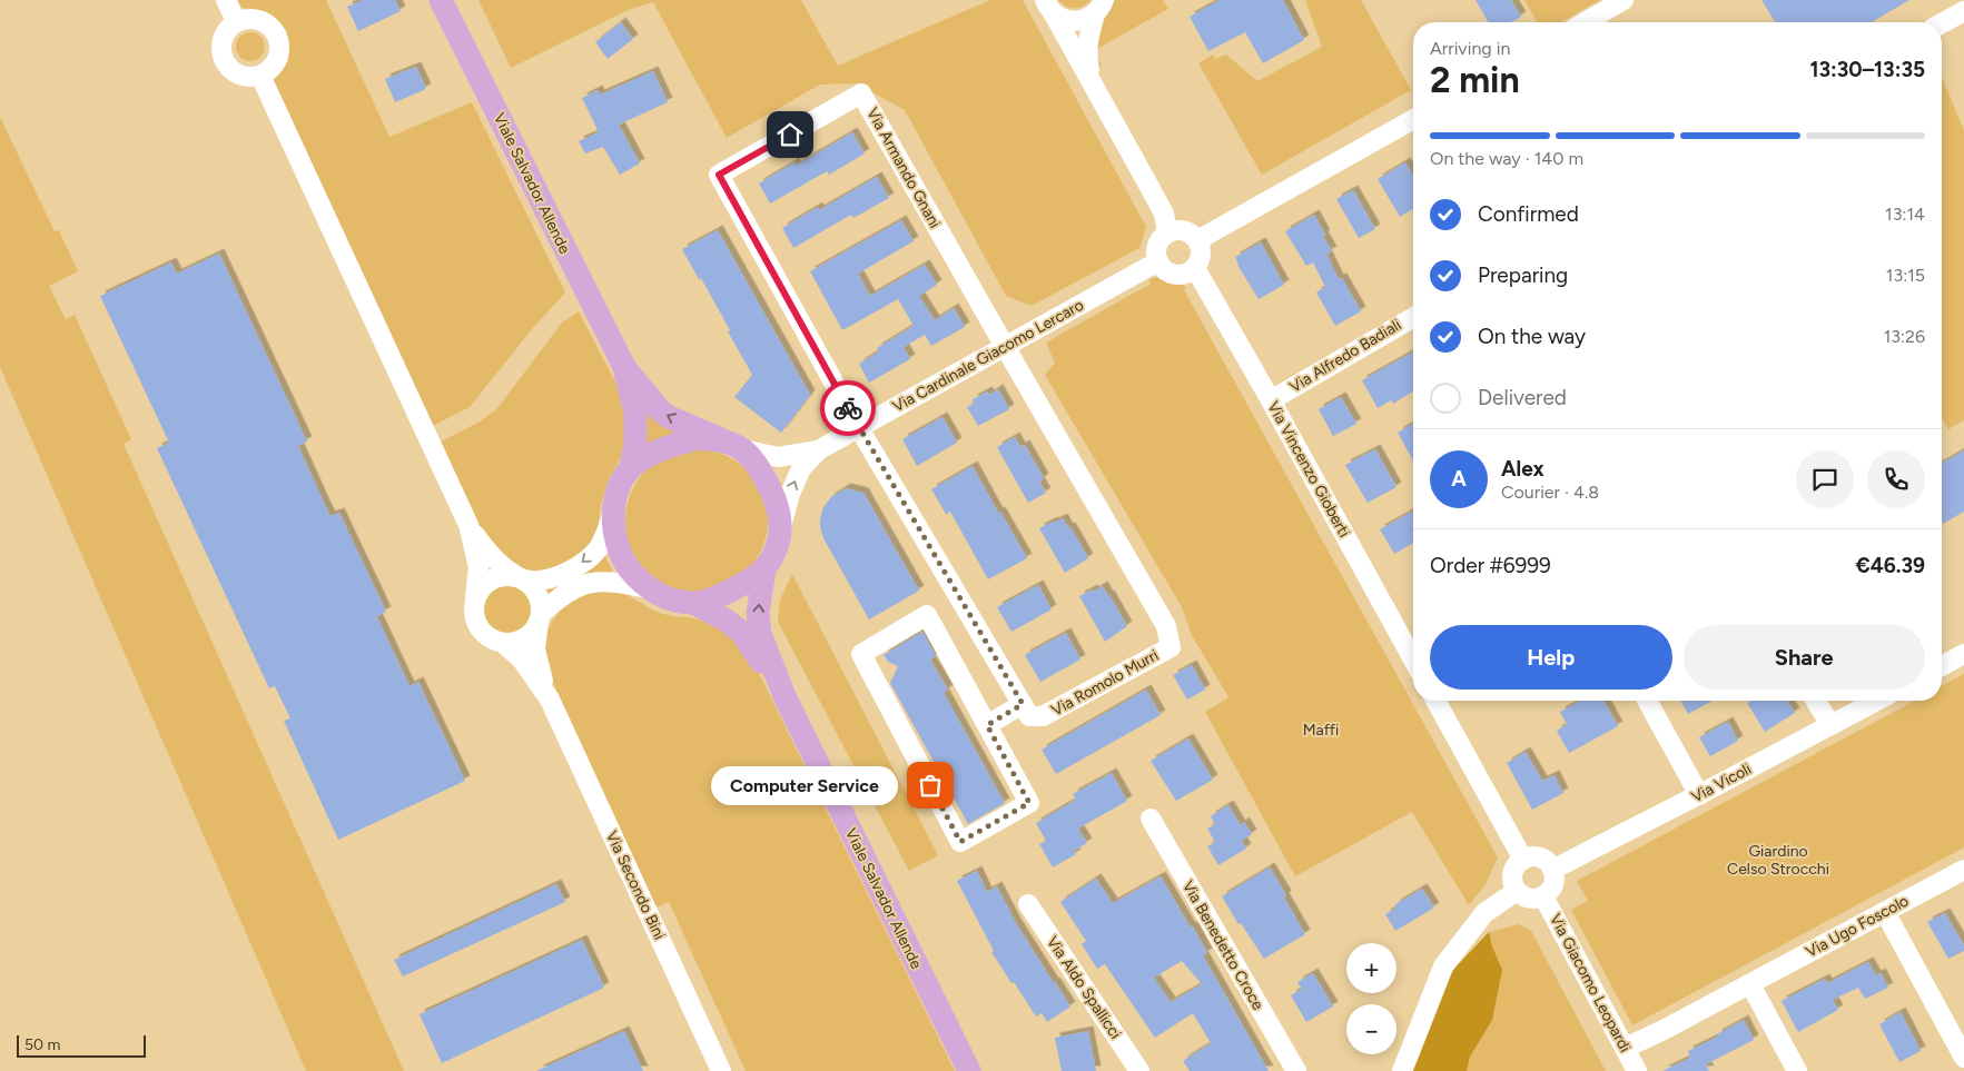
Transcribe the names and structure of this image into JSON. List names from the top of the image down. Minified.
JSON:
{"streets":{"main road":["Viale Salvador Allende"],"street":["Via Armando Gnani","Via Cardinale Giacomo Lercaro","Via Alfredo Badiali","Via Vincenzo Gioberti","Via Romolo Murri","Via Vicoli","Via Secondo Bini","Via Ugo Foscolo","Via Benedetto Croce","Via Giacomo Leopardi","Via Aldo Spallicci"]},"crossings":[["Via Armando Gnani","Via Cardinale Giacomo Lercaro"],["Via Armando Gnani","Via Romolo Murri"],["Viale Salvador Allende","Via Cardinale Giacomo Lercaro"],["Via Cardinale Giacomo Lercaro","Via Vincenzo Gioberti"],["Via Cardinale Giacomo Lercaro","Via Romolo Murri"],["Via Alfredo Badiali","Via Vincenzo Gioberti"],["Via Vicoli","Via Giacomo Leopardi"],["Via Ugo Foscolo","Via Giacomo Leopardi"]],"parks":["Maffi","Giardino Celso Strocchi"],"places":["Computer Service"],"scale_bar":"50 m","page":{"heading":["2 min","Arriving in","13:30–13:35"],"panel":["Alex","Courier · 4.8","Order #6999","€46.39"],"bar":"On the way · 140 m","list":[["Confirmed","13:14"],["Preparing","13:15"],["On the way","13:26"],"Delivered"],"round":"A","buttons":["Help","Share"],"bubble":"Computer Service","map_buttons":["+","−"],"scale":"50 m"}}
